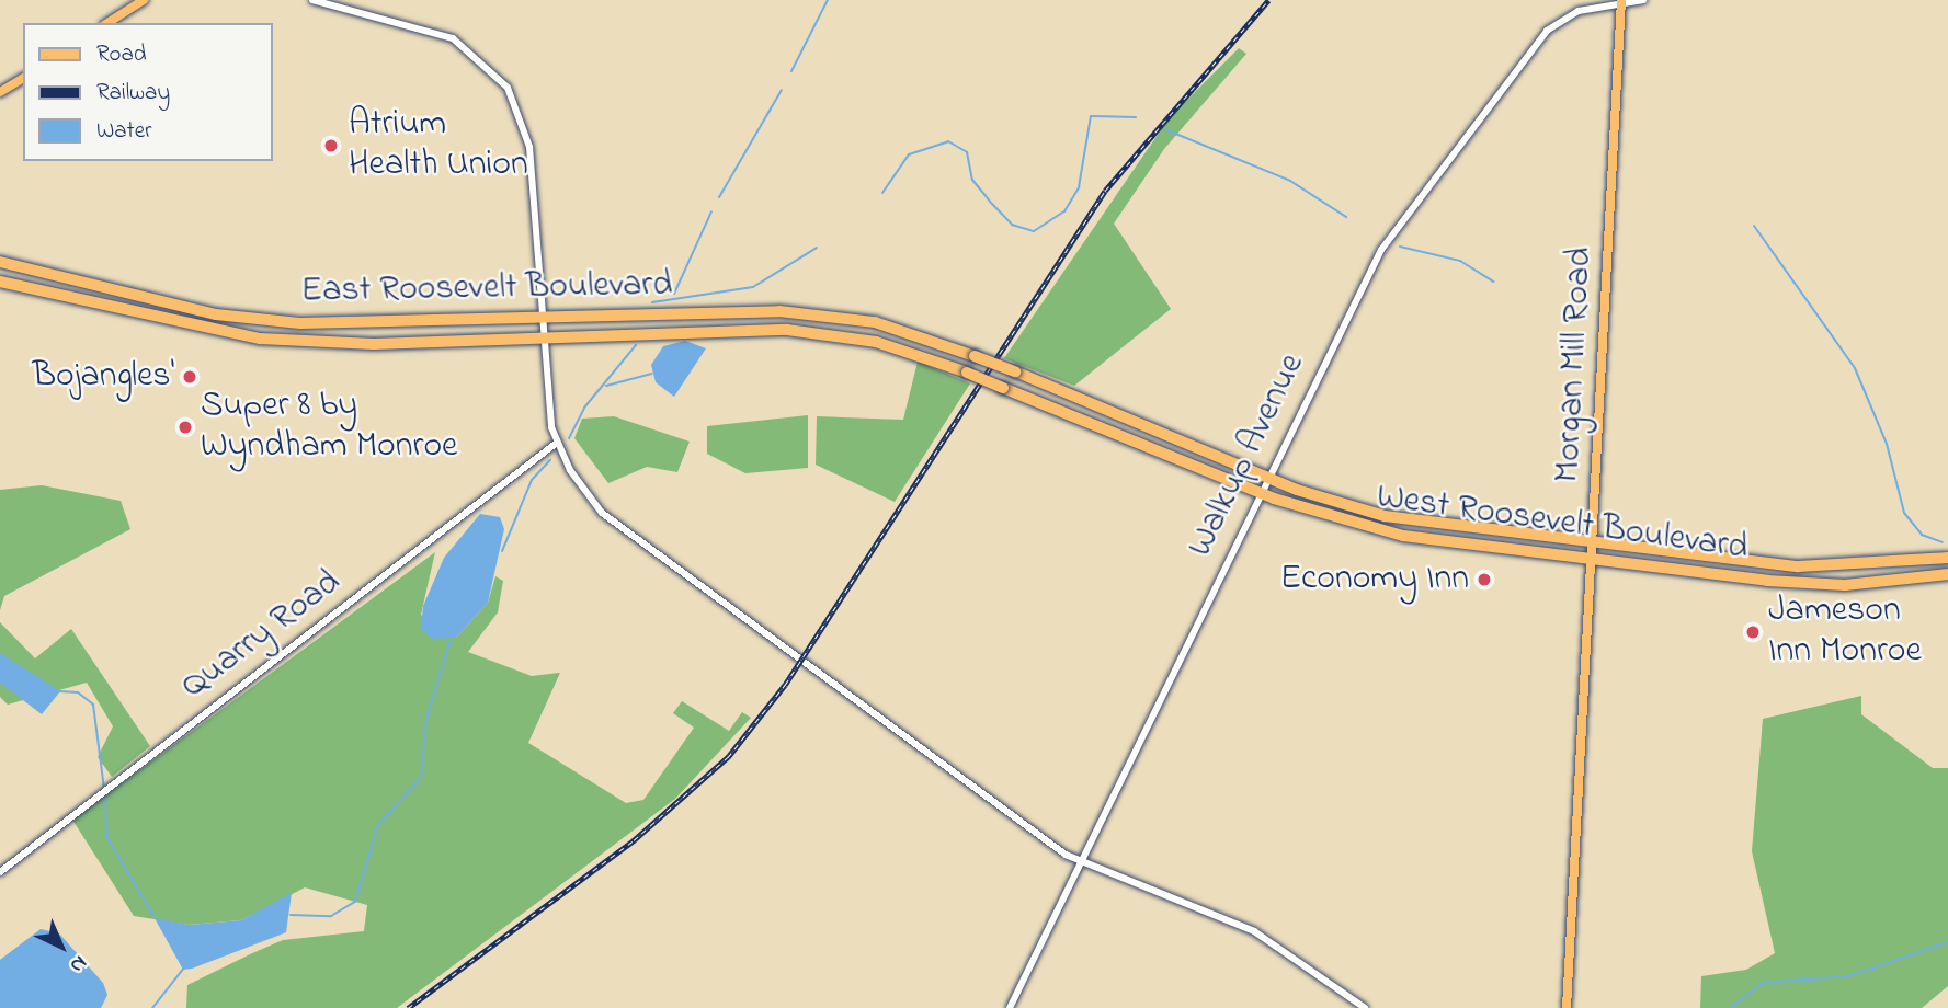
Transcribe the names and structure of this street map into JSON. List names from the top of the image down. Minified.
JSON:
{"streets":{"highway":["East Roosevelt Boulevard","West Roosevelt Boulevard"],"main road":["Morgan Mill Road"],"street":["Walkup Avenue","Quarry Road"]},"crossings":[["East Roosevelt Boulevard","West Roosevelt Boulevard"],["Morgan Mill Road","Walkup Avenue"],["Morgan Mill Road","West Roosevelt Boulevard"],["Walkup Avenue","West Roosevelt Boulevard"]],"places":["Atrium Health Union","Bojangles'","Super 8 by Wyndham Monroe","Economy Inn","Jameson Inn Monroe"],"legend":["Road","Railway","Water"],"north":"bottom right"}
